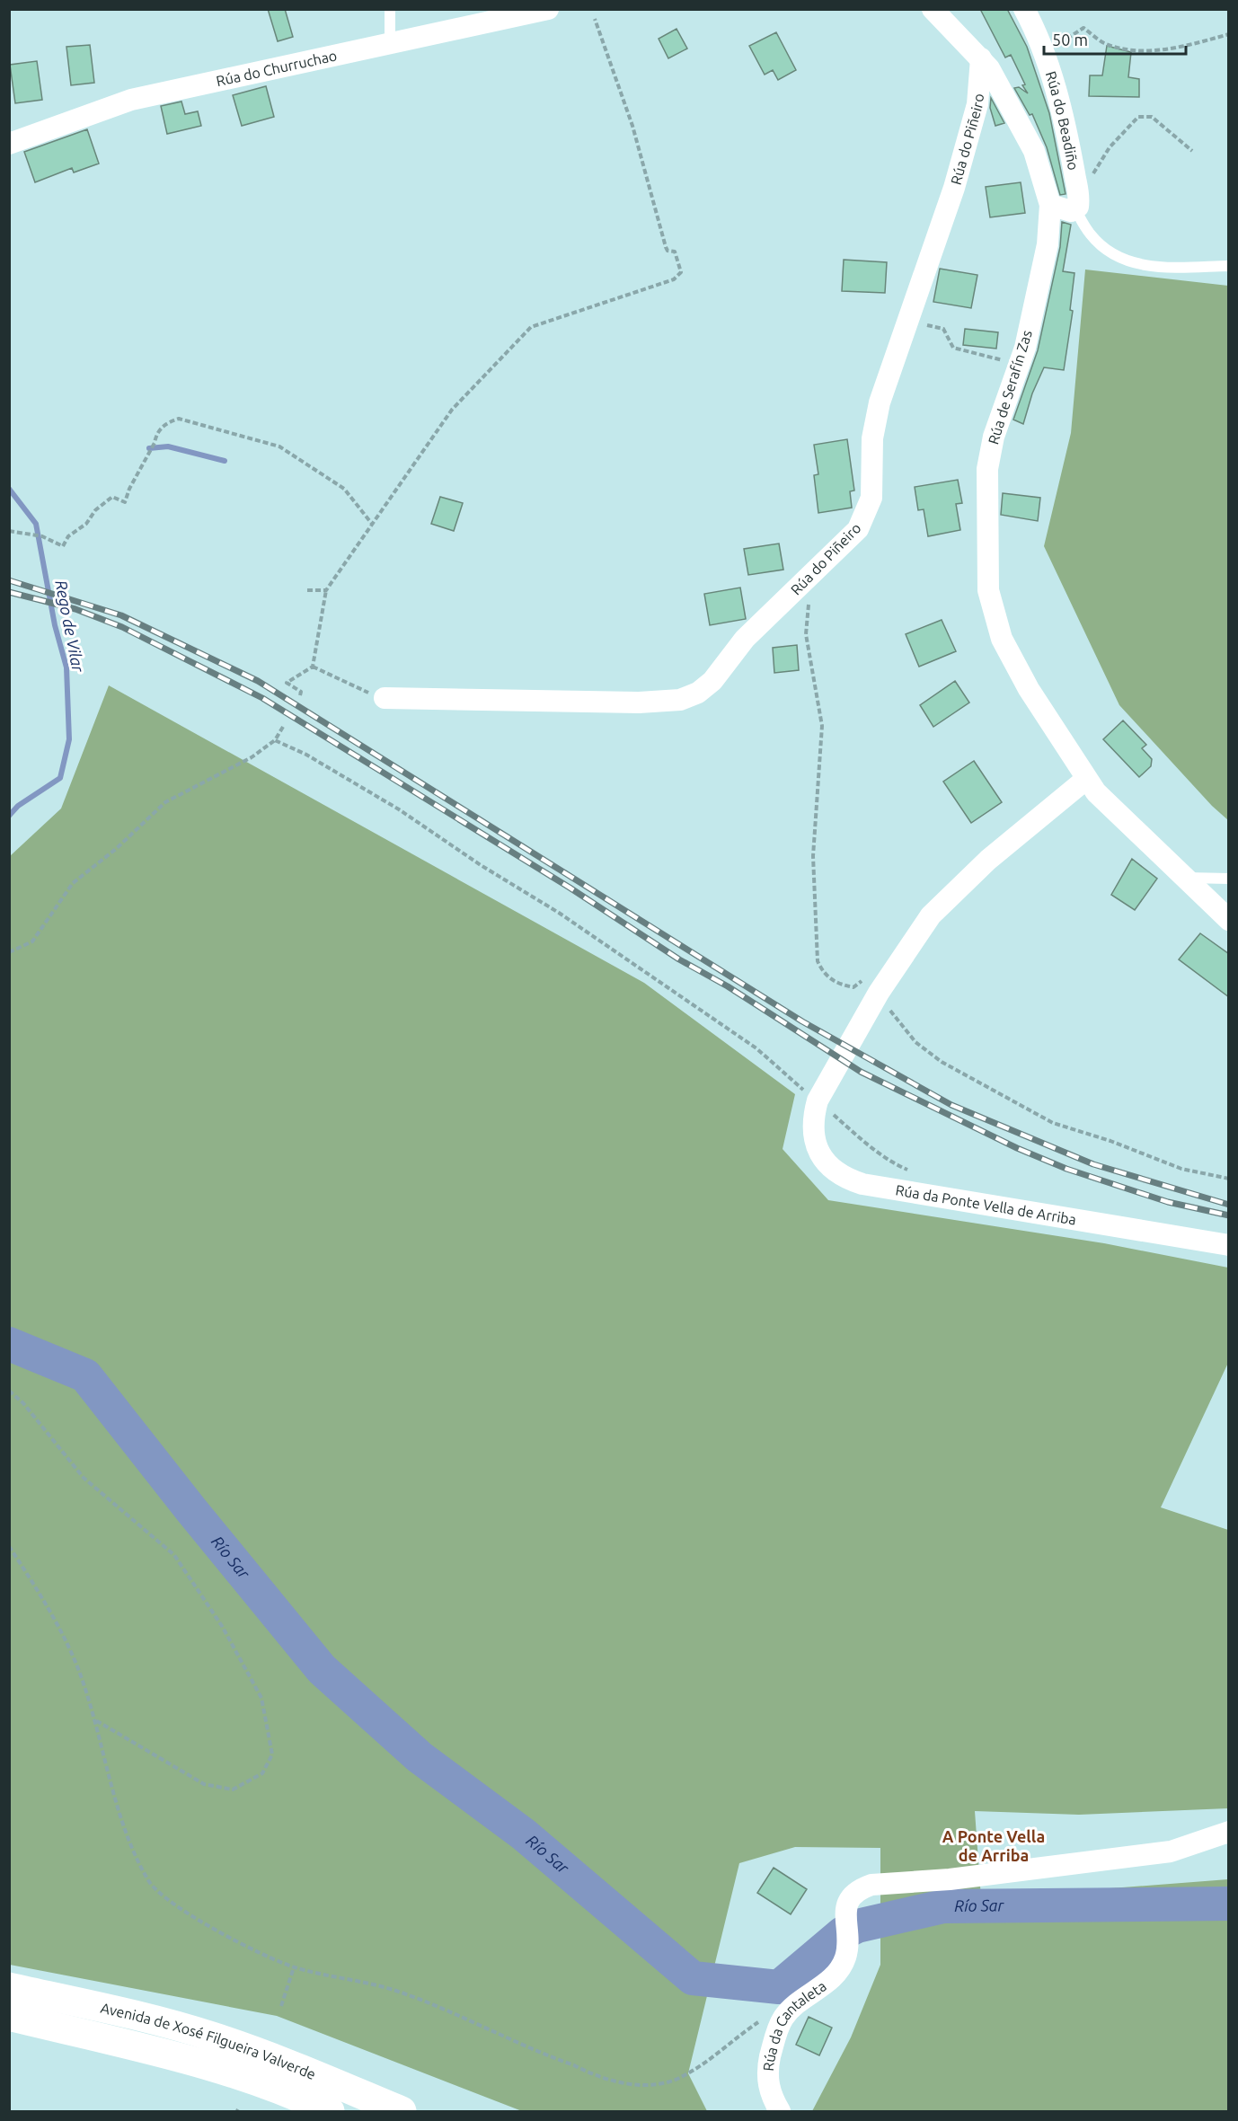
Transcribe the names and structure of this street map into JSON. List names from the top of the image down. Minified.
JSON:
{"streets":{"main road":["Avenida de Xosé Filgueira Valverde"],"street":["Rúa do Churruchao","Rúa do Beadiño","Rúa do Piñeiro","Rúa de Serafín Zas","Rúa da Ponte Vella de Arriba","Rúa da Cantaleta"]},"crossings":[["Rúa do Piñeiro","Rúa de Serafín Zas"]],"districts":["A Ponte Vella de Arriba"],"water":["Rego de Vilar","Río Sar"],"scale_bar":"50 m"}
